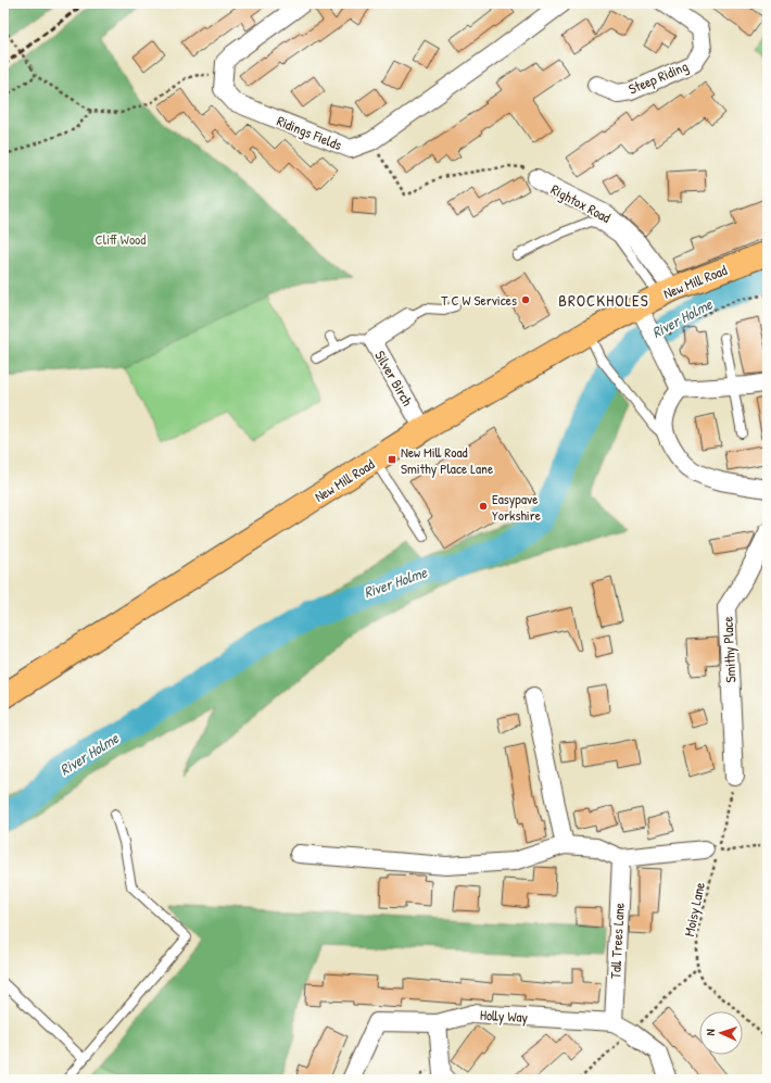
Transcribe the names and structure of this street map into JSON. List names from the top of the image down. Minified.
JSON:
{"streets":{"main road":["New Mill Road"],"street":["Steep Riding","Ridings Fields","Rightox Road","Silver Birch","Smithy Place","Tall Trees Lane","Holly Way"],"path":["Moisy Lane"]},"crossings":[["Rightox Road","New Mill Road"],["New Mill Road","Silver Birch"],["Smithy Place","Moisy Lane"],["Tall Trees Lane","Holly Way"]],"districts":["BROCKHOLES"],"water":["River Holme"],"parks":["Cliff Wood"],"places":{"other":["T C W Services","Easypave Yorkshire"],"transit":["New Mill Road Smithy Place Lane"]},"north":"left"}
